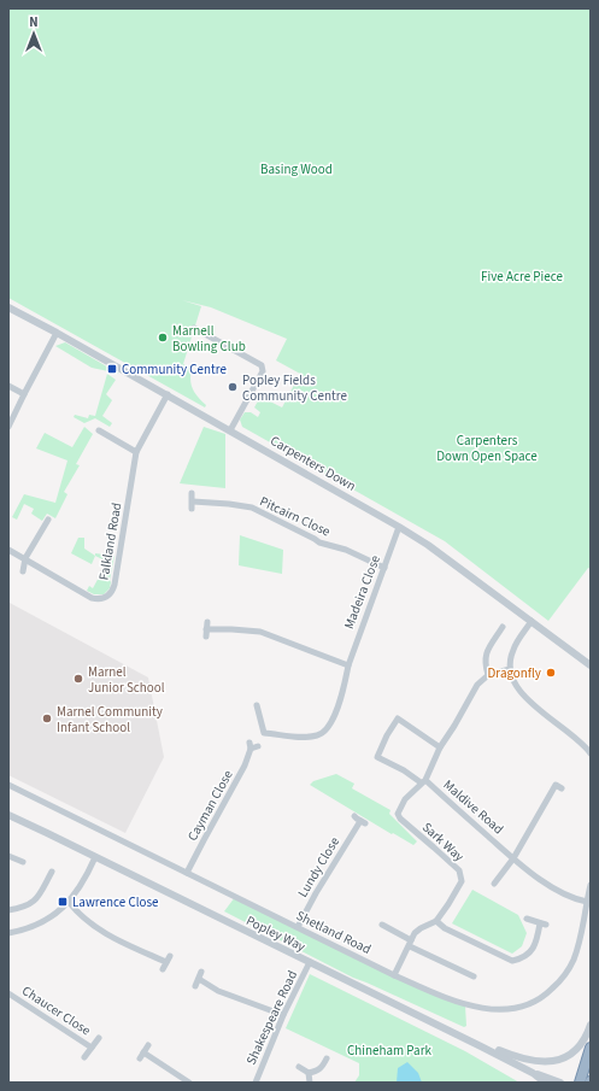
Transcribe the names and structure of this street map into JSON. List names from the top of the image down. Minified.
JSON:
{"streets":{"street":["Carpenters Down","Pitcairn Close","Falkland Road","Madeira Close","Cayman Close","Maldive Road","Sark Way","Lundy Close","Shetland Road","Popley Way","Chaucer Close","Shakespeare Road"]},"crossings":[["Carpenters Down","Falkland Road"],["Carpenters Down","Madeira Close"],["Pitcairn Close","Madeira Close"],["Cayman Close","Shetland Road"],["Maldive Road","Sark Way"],["Maldive Road","Shetland Road"],["Lundy Close","Shetland Road"],["Popley Way","Shakespeare Road"]],"parks":["Basing Wood","Five Acre Piece","Carpenters Down Open Space","Chineham Park"],"places":{"other":["Marnell Bowling Club","Popley Fields Community Centre","Dragonfly","Marnel Junior School","Marnel Community Infant School"],"transit":["Community Centre","Lawrence Close"]},"north":"top"}
